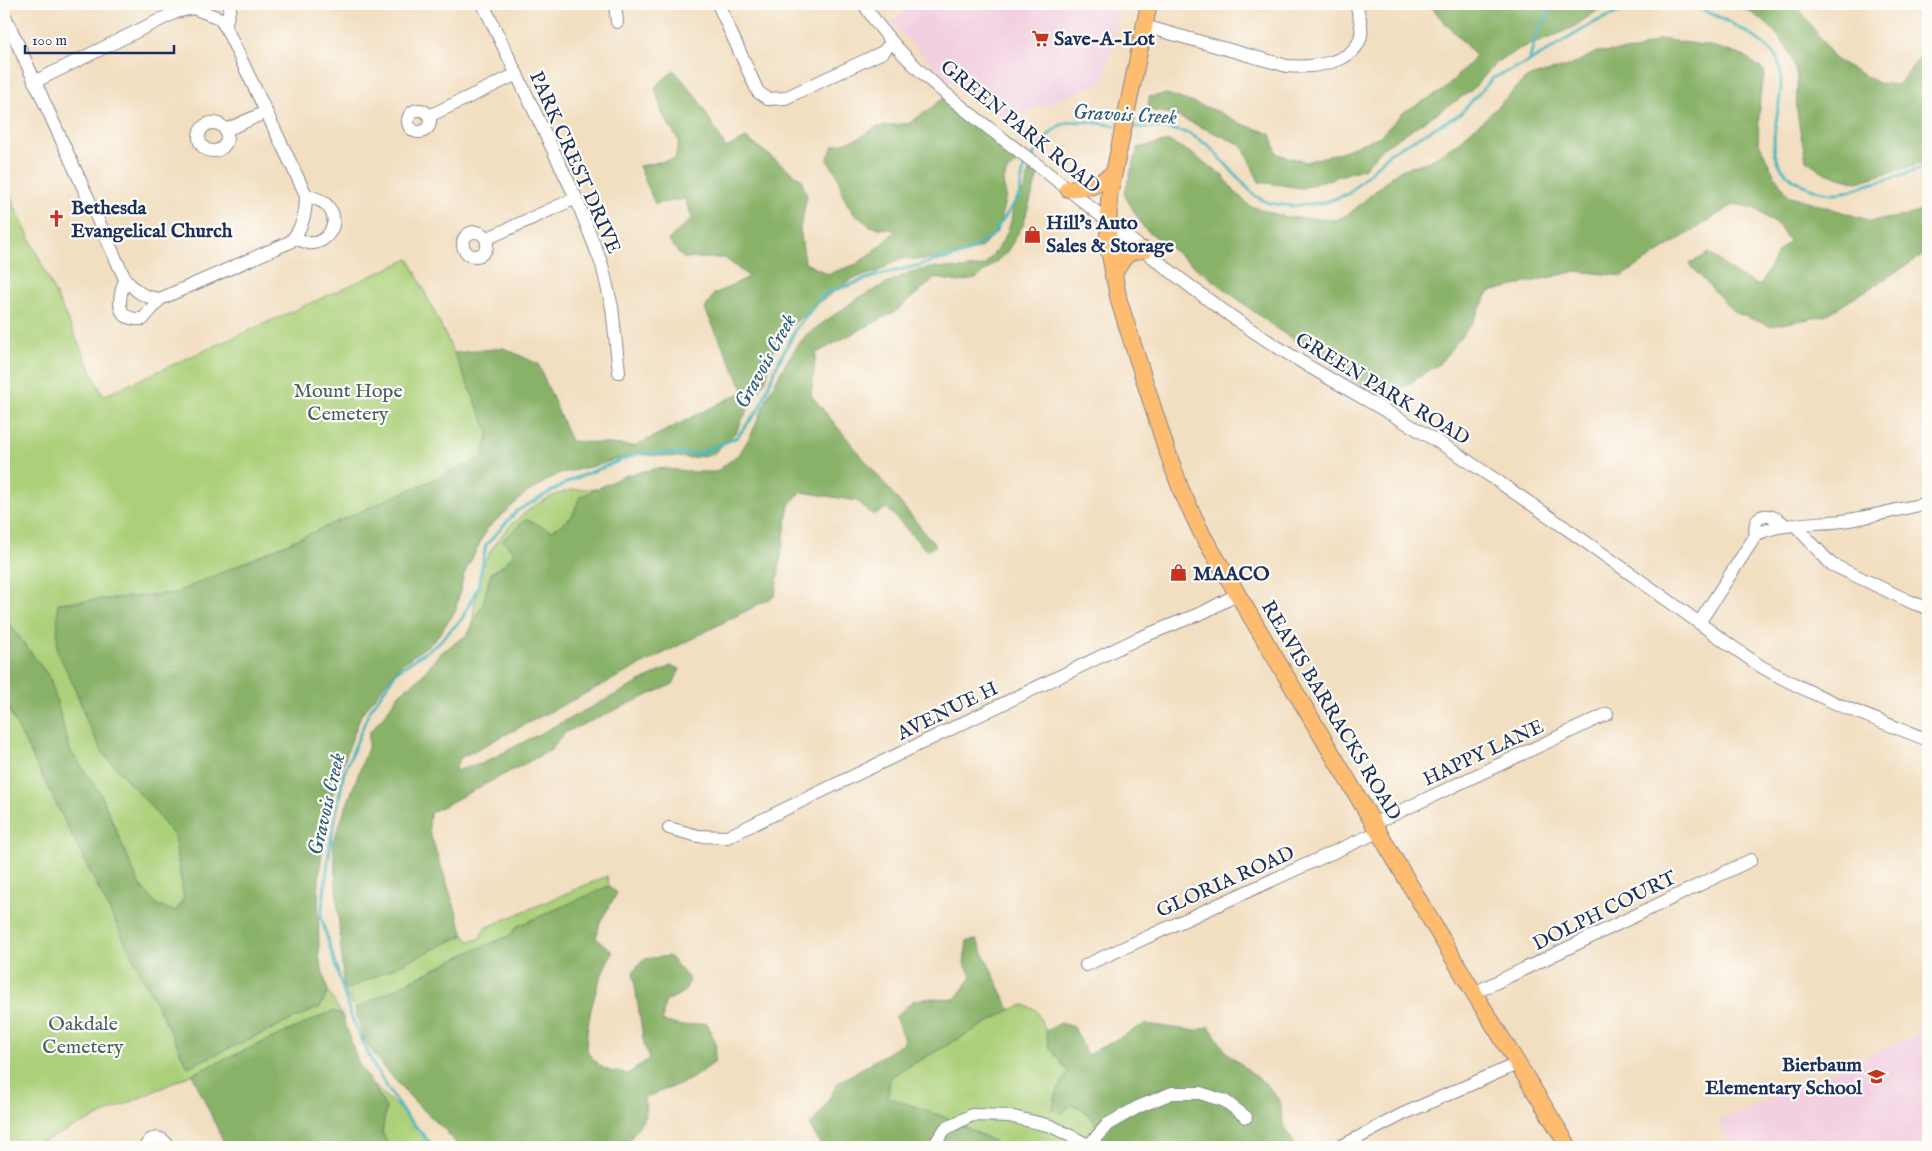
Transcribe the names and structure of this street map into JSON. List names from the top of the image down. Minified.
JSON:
{"streets":{"main road":["REAVIS BARRACKS ROAD"],"street":["GREEN PARK ROAD","PARK CREST DRIVE","AVENUE H","HAPPY LANE","GLORIA ROAD","DOLPH COURT"]},"crossings":[["GREEN PARK ROAD","REAVIS BARRACKS ROAD"],["AVENUE H","REAVIS BARRACKS ROAD"],["REAVIS BARRACKS ROAD","HAPPY LANE"],["REAVIS BARRACKS ROAD","GLORIA ROAD"],["REAVIS BARRACKS ROAD","DOLPH COURT"],["HAPPY LANE","GLORIA ROAD"]],"water":["Gravois Creek"],"parks":["Mount Hope Cemetery","Oakdale Cemetery"],"places":{"supermarket":["Save-A-Lot"],"church":["Bethesda Evangelical Church"],"shop":["Hill's Auto Sales & Storage","MAACO"],"school or university":["Bierbaum Elementary School"]},"scale_bar":"100 m"}
